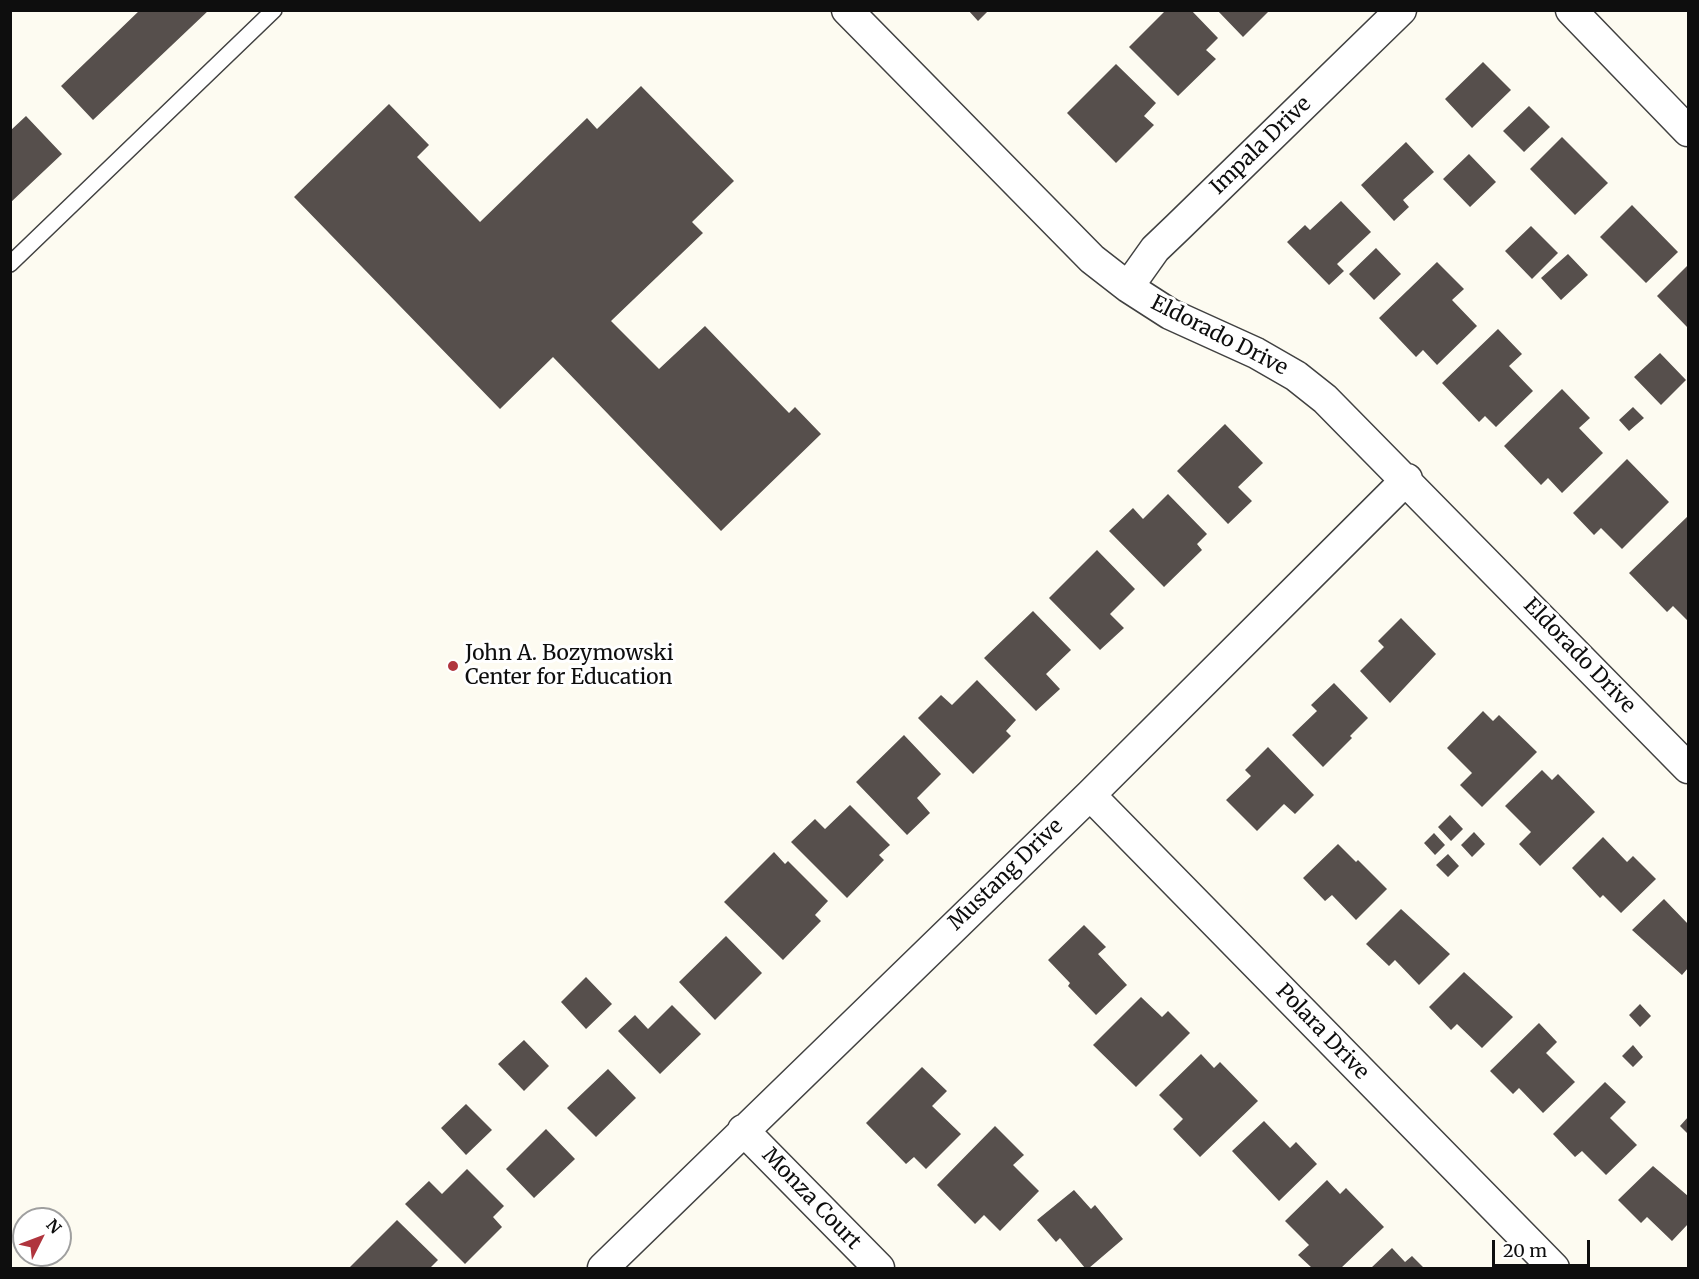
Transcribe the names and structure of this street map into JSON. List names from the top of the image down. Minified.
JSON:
{"streets":{"street":["Impala Drive","Eldorado Drive","Mustang Drive","Polara Drive","Monza Court"]},"crossings":[["Impala Drive","Eldorado Drive"],["Eldorado Drive","Mustang Drive"],["Mustang Drive","Polara Drive"],["Mustang Drive","Monza Court"]],"places":["John A. Bozymowski Center for Education"],"scale_bar":"20 m","north":"top right"}
